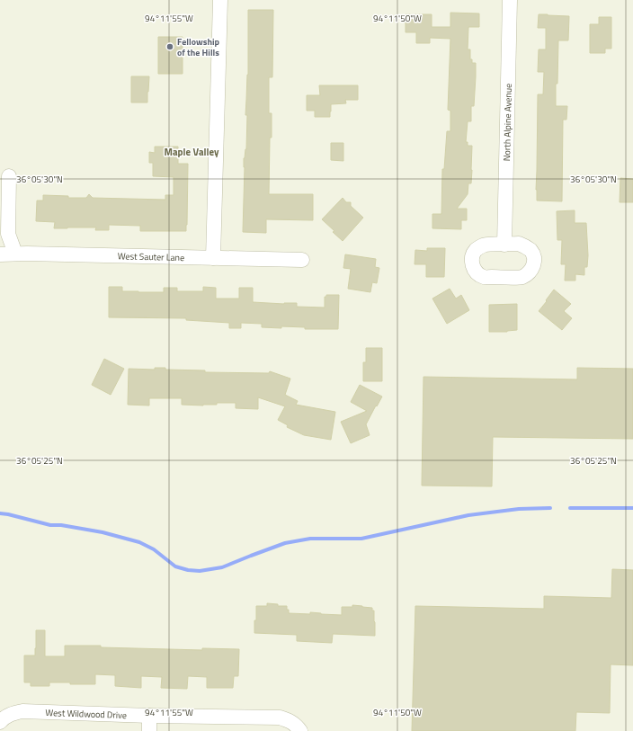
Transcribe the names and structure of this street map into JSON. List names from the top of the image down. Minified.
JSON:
{"streets":{"street":["North Alpine Avenue","West Sauter Lane","West Wildwood Drive"]},"districts":["Maple Valley"],"places":["Fellowship of the Hills"],"coordinates":["94°11'55\"W","94°11'50\"W","36°05'30\"N","36°05'25\"N"]}
